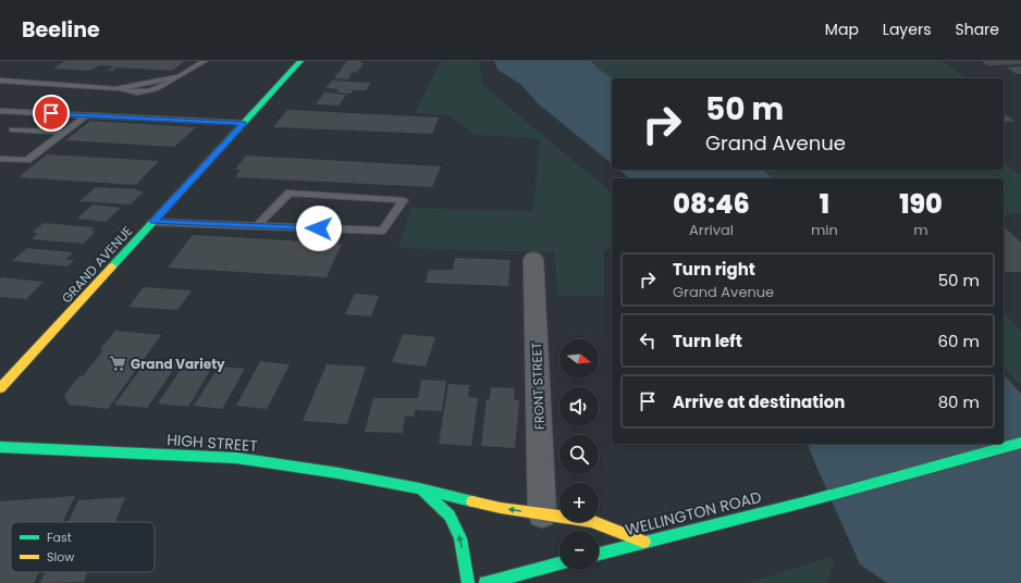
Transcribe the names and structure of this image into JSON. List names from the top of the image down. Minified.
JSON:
{"streets":{"street":["GRAND AVENUE","FRONT STREET","HIGH STREET","WELLINGTON ROAD"]},"crossings":[["FRONT STREET","HIGH STREET"],["HIGH STREET","WELLINGTON ROAD"]],"places":{"supermarket":["Grand Variety"]},"legend":["Fast","Slow"],"north":"right","page":{"header":"Beeline","nav":["Map","Layers","Share"],"turn":["50 m","Grand Avenue"],"eta":["08:46","Arrival","1","min","190","m"],"list":[{"name":"Turn right","note":"Grand Avenue","value":"50 m"},{"name":"Turn left","value":"60 m"},{"name":"Arrive at destination","value":"80 m"}],"map_buttons":["+","−"]}}
